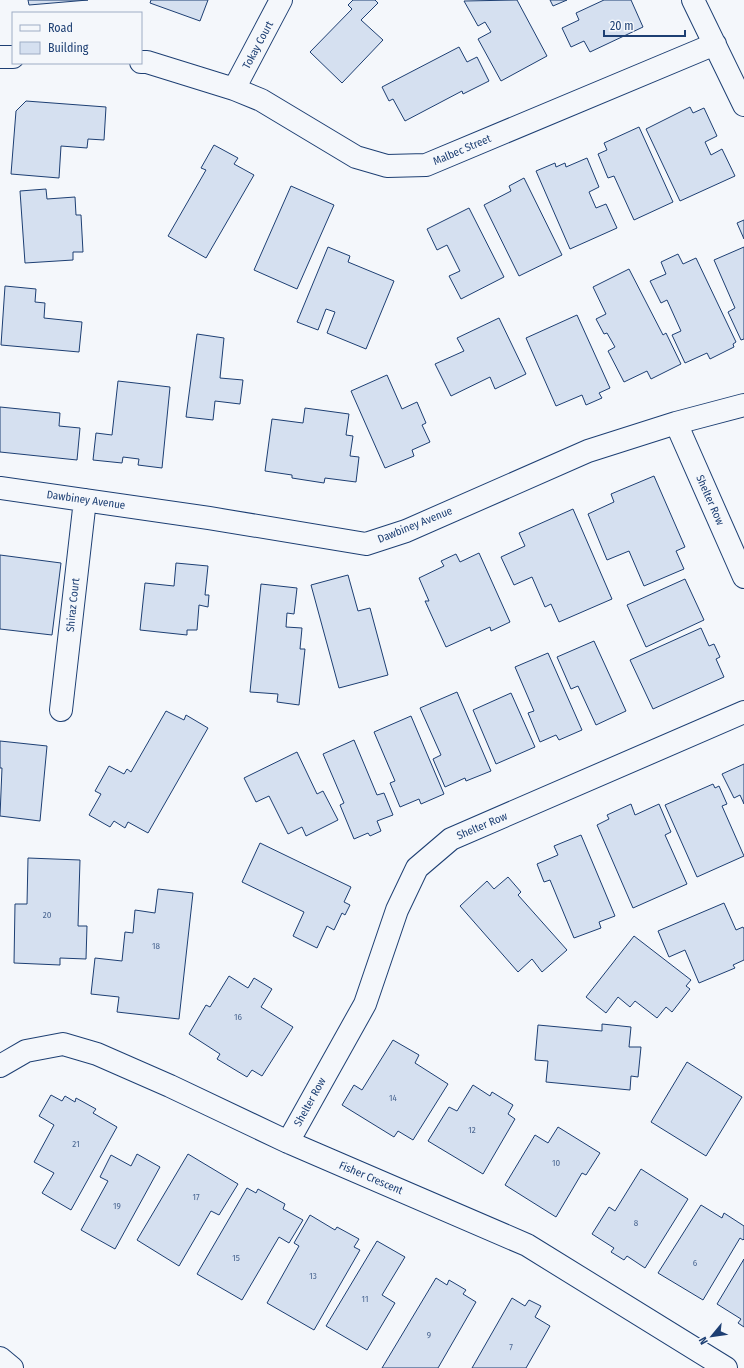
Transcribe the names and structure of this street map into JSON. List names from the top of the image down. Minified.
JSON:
{"streets":{"street":["Tokay Court","Malbec Street","Dawbiney Avenue","Shelter Row","Shiraz Court","Fisher Crescent"]},"crossings":[["Tokay Court","Malbec Street"],["Dawbiney Avenue","Shelter Row"],["Dawbiney Avenue","Shiraz Court"],["Shelter Row","Fisher Crescent"]],"house_numbers":["20","18","16","14","12","21","10","17","19","8","15","6","13","11","9","7"],"legend":["Road","Building"],"scale_bar":"20 m","north":"bottom left"}
